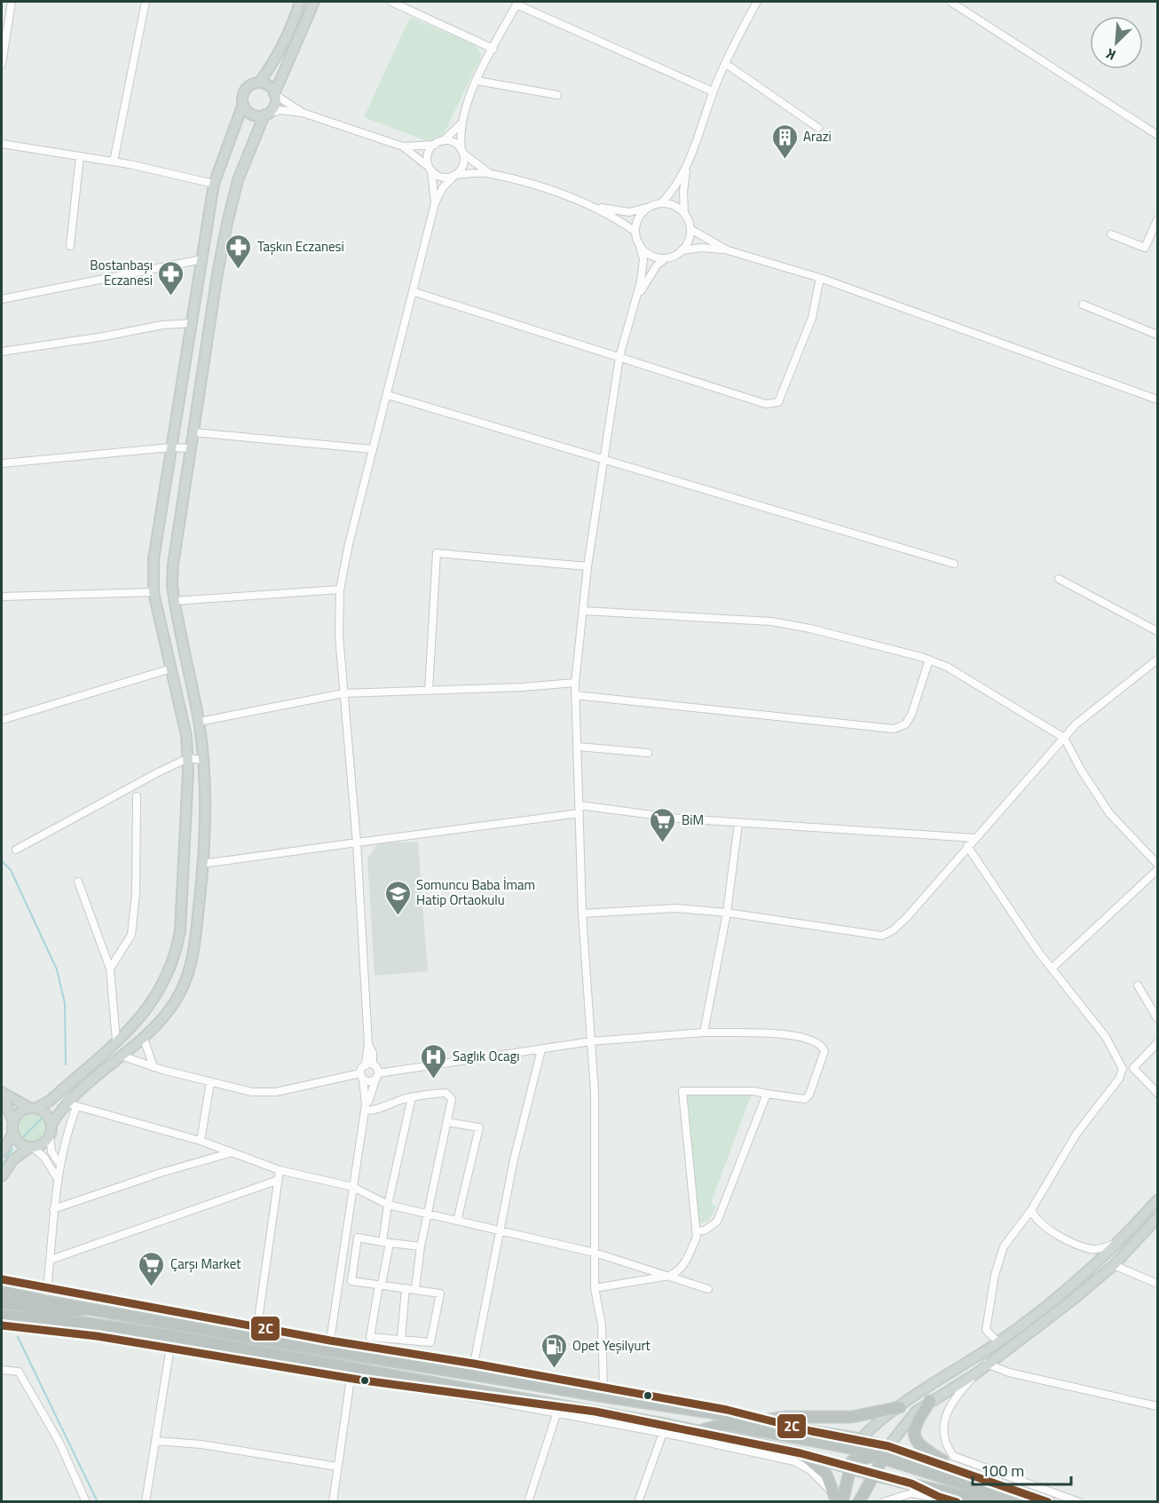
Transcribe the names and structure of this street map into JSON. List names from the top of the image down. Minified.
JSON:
{"places":{"building":["Arazi"],"pharmacy":["Taşkın Eczanesi","Bostanbaşı Eczanesi"],"supermarket":["BiM","Çarşı Market"],"school or university":["Somuncu Baba İmam Hatip Ortaokulu"],"hospital":["Saglık Ocagı"],"fuel station":["Opet Yeşilyurt"]},"lines":["transit line 2C"],"scale_bar":"100 m","north":"bottom left"}
